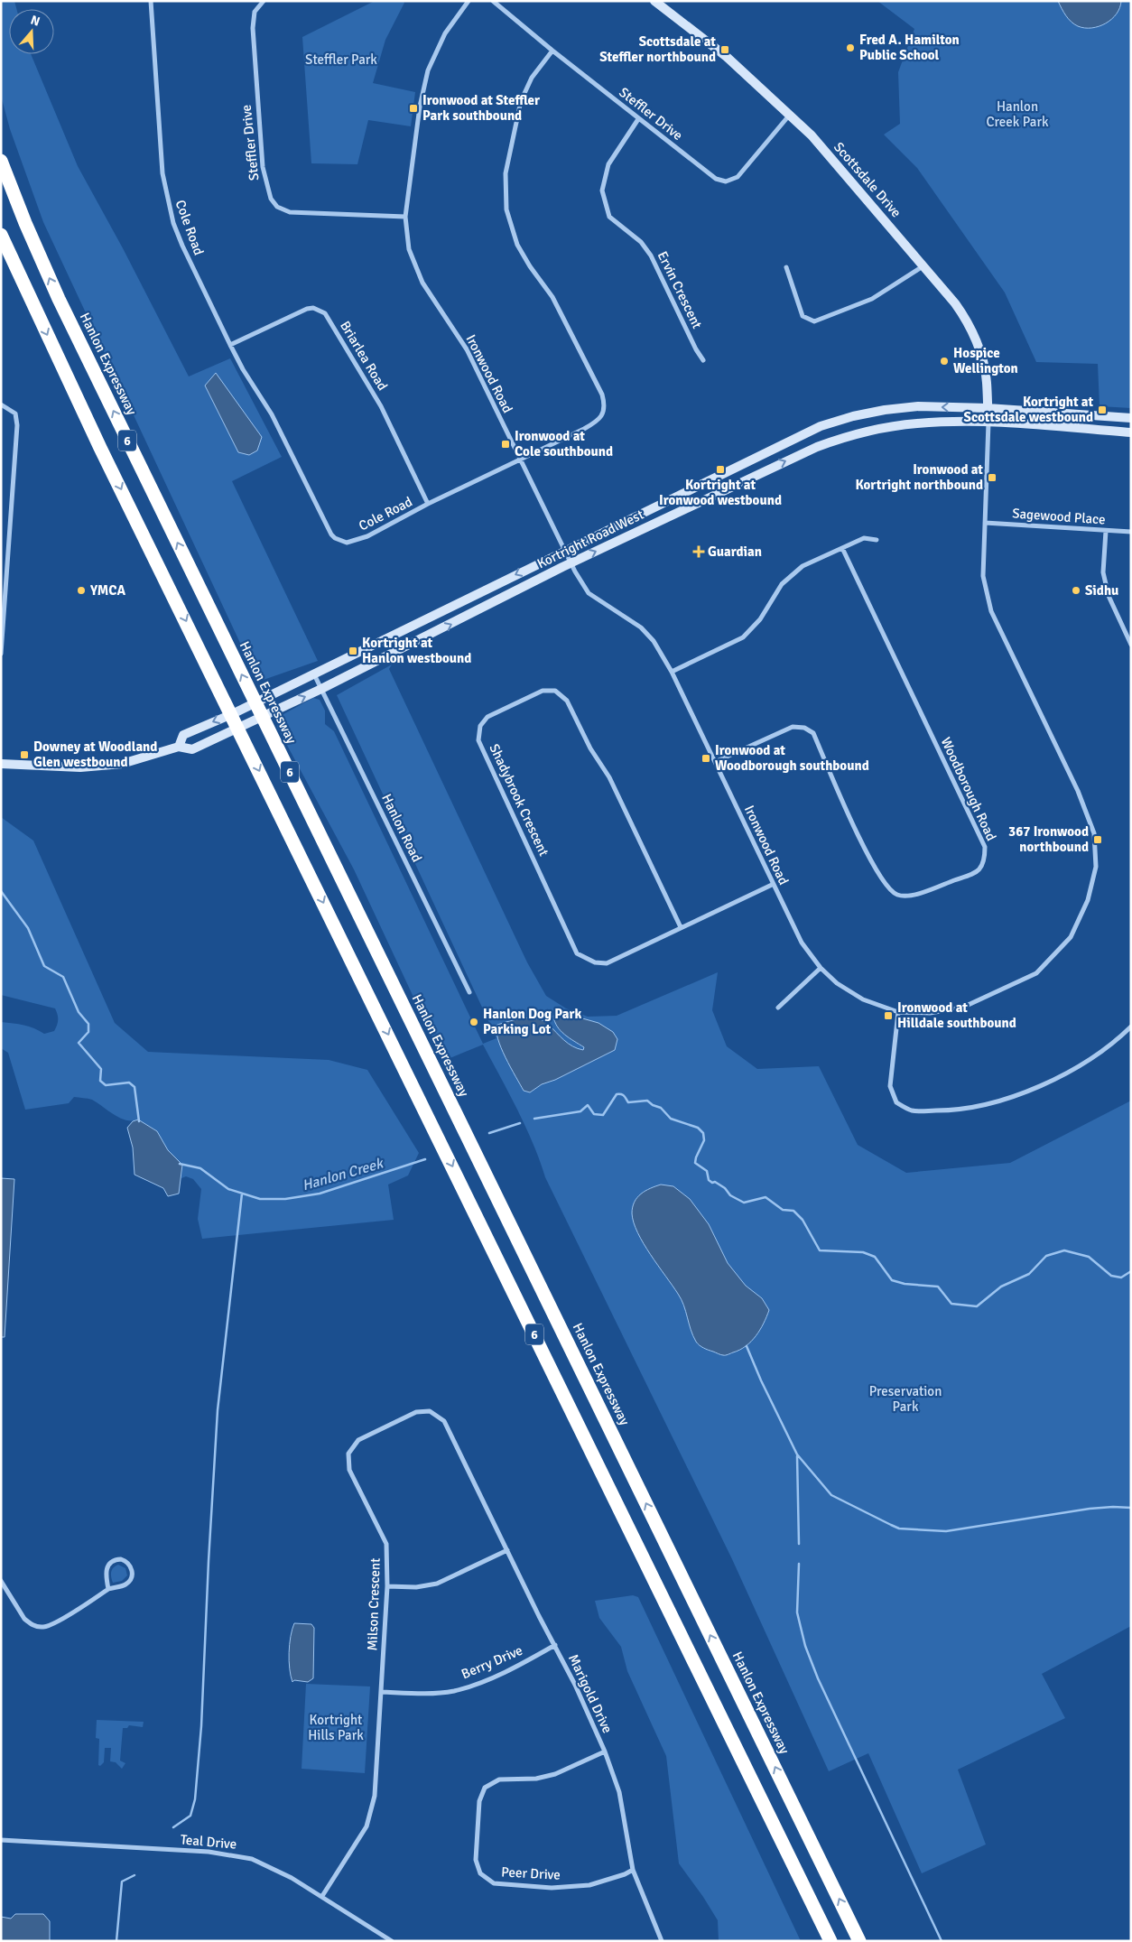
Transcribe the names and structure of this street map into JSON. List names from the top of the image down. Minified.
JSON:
{"streets":{"highway":["Hanlon Expressway","6"],"street":["Steffler Drive","Scottsdale Drive","Cole Road","Ervin Crescent","Briarlea Road","Ironwood Road","Sagewood Place","Kortright Road West","Woodborough Road","Shadybrook Crescent","Hanlon Road","Milson Crescent","Berry Drive","Marigold Drive","Teal Drive","Peer Drive"]},"crossings":[["Steffler Drive","Scottsdale Drive"],["Steffler Drive","Cole Road"],["Steffler Drive","Ervin Crescent"],["Steffler Drive","Ironwood Road"],["Scottsdale Drive","Ironwood Road"],["Scottsdale Drive","Kortright Road West"],["Cole Road","Briarlea Road"],["Cole Road","Ironwood Road"],["Hanlon Expressway","Kortright Road West"],["Ironwood Road","Sagewood Place"],["Ironwood Road","Kortright Road West"],["Ironwood Road","Woodborough Road"],["Ironwood Road","Shadybrook Crescent"],["6","Kortright Road West"],["Kortright Road West","Hanlon Road"],["Milson Crescent","Berry Drive"],["Milson Crescent","Marigold Drive"],["Milson Crescent","Teal Drive"],["Berry Drive","Marigold Drive"],["Marigold Drive","Peer Drive"]],"water":["Hanlon Creek"],"parks":["Steffler Park","Hanlon Creek Park","Preservation Park","Kortright Hills Park"],"places":{"other":["Fred A. Hamilton Public School","Hospice Wellington","YMCA","Sidhu","Hanlon Dog Park Parking Lot"],"transit":["Scottsdale at Steffler northbound","Ironwood at Steffler Park southbound","Kortright at Scottsdale westbound","Ironwood at Cole southbound","Kortright at Ironwood westbound","Ironwood at Kortright northbound","Kortright at Hanlon westbound","Downey at Woodland Glen westbound","Ironwood at Woodborough southbound","367 Ironwood northbound","Ironwood at Hilldale southbound"],"health":["Guardian"]},"north":"top"}
